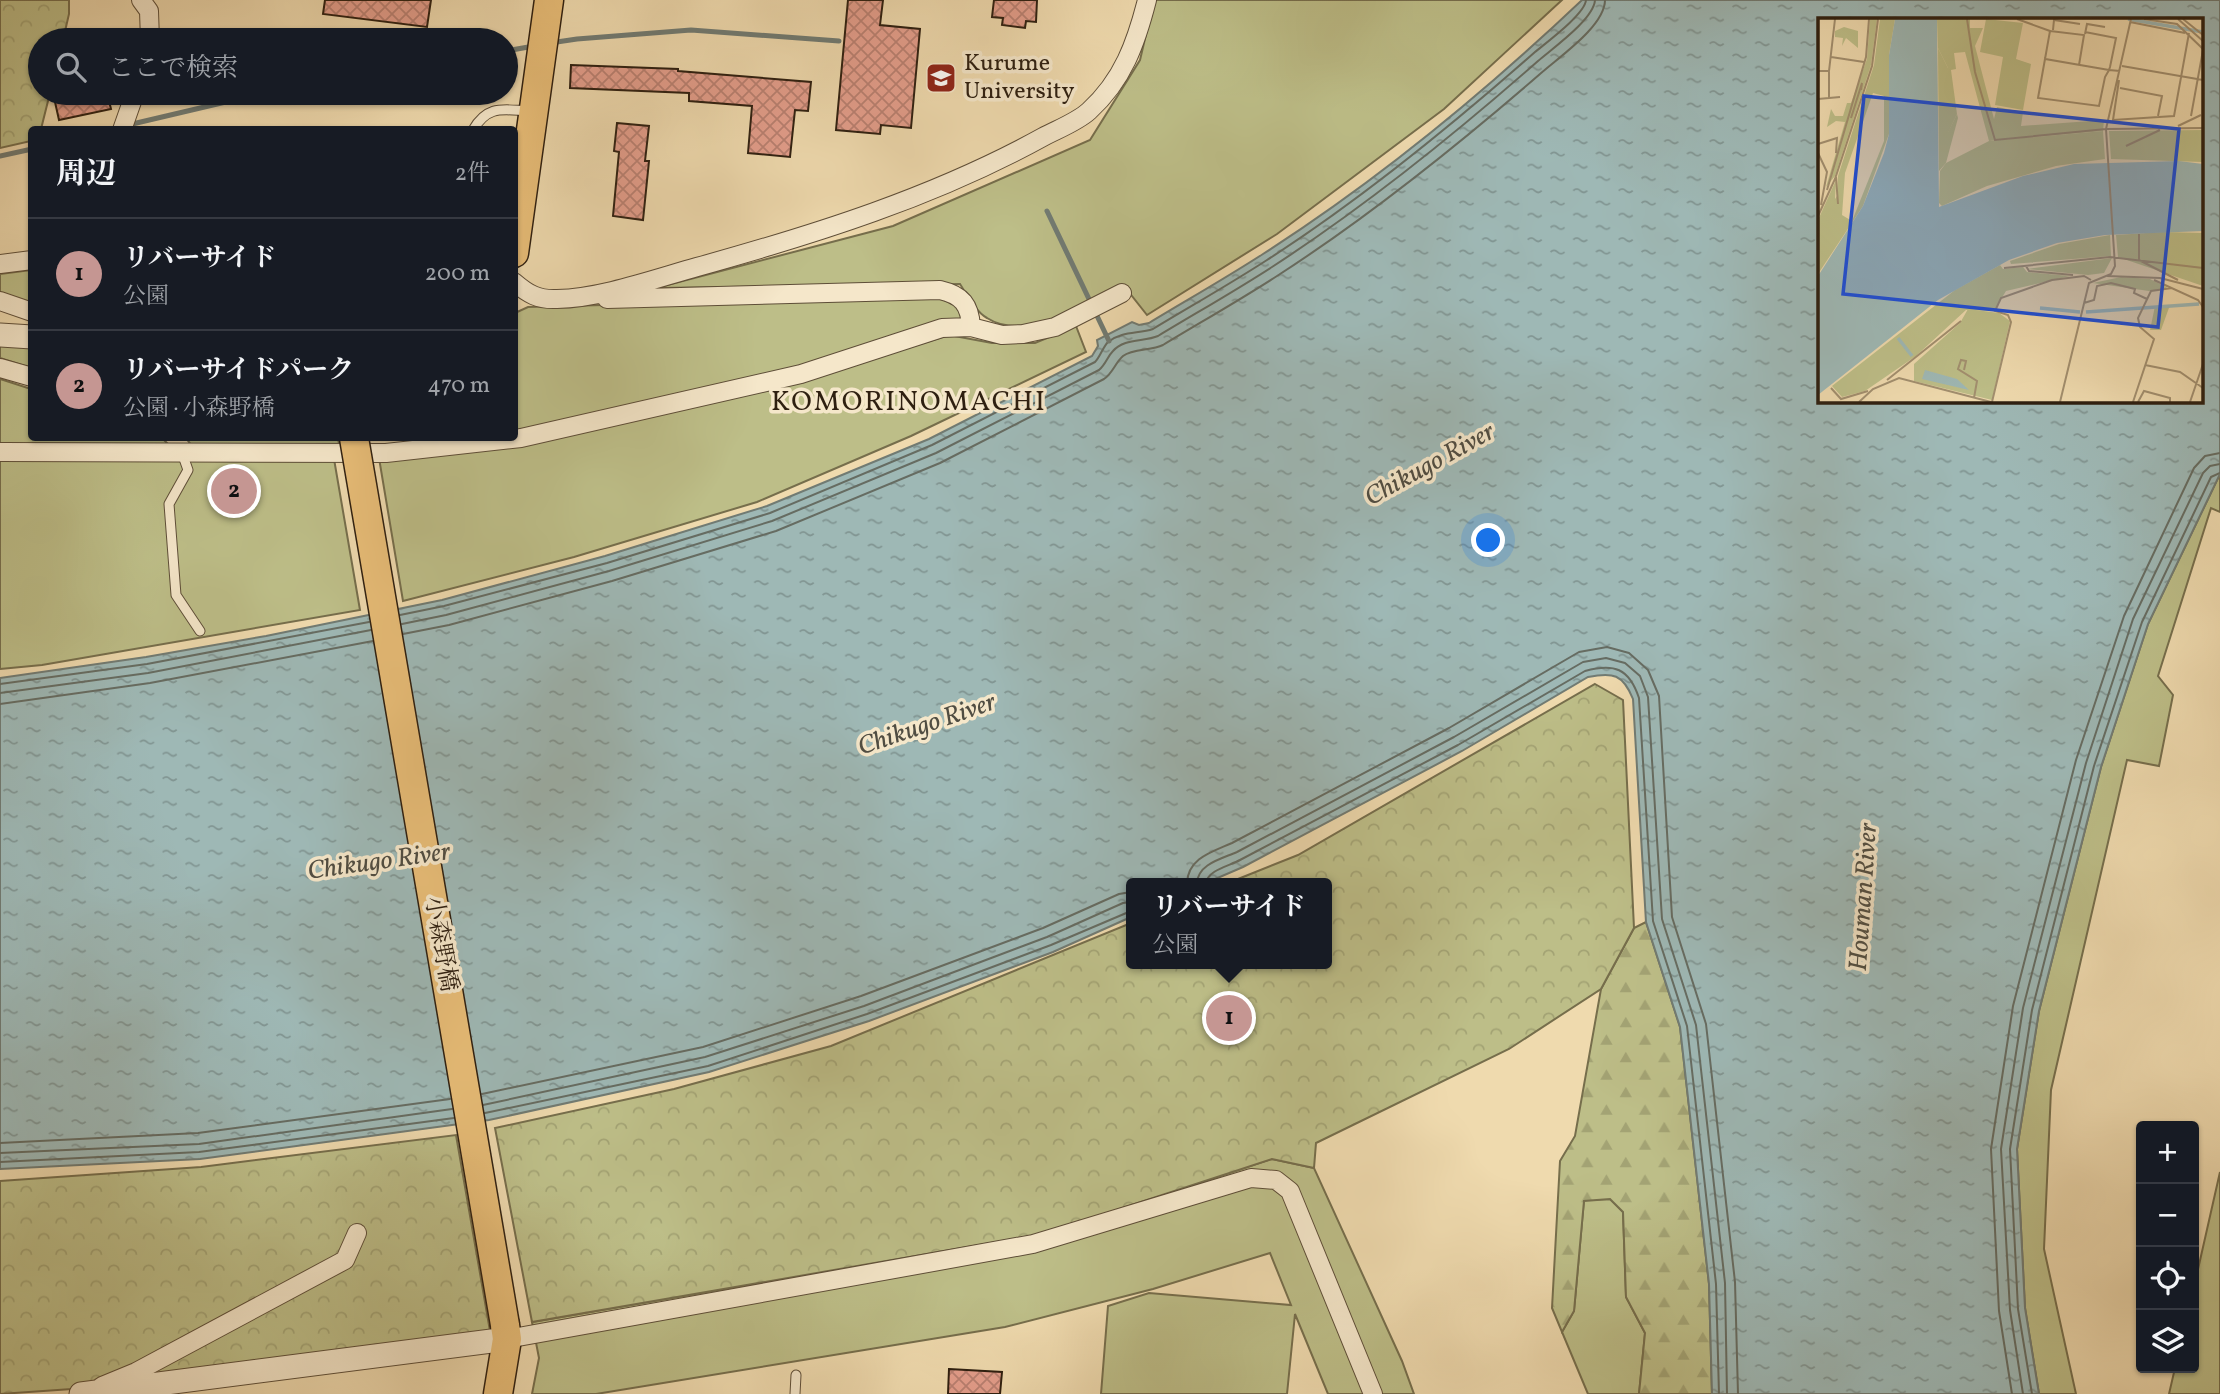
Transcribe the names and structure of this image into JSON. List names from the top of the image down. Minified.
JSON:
{"streets":{"main road":["小森野橋"]},"districts":["KOMORINOMACHI"],"water":["Chikugo River","Houman River"],"places":{"school or university":["Kurume University"]},"page":{"search":"ここで検索","heading":["周辺","2件"],"list":[{"mark":"1","name":"リバーサイド","note":"公園","value":"200 m"},{"mark":"2","name":"リバーサイドパーク","note":"公園 · 小森野橋","value":"470 m"}],"pins":["2","1"],"popup":["リバーサイド","公園"],"map_buttons":["+","−"]}}
